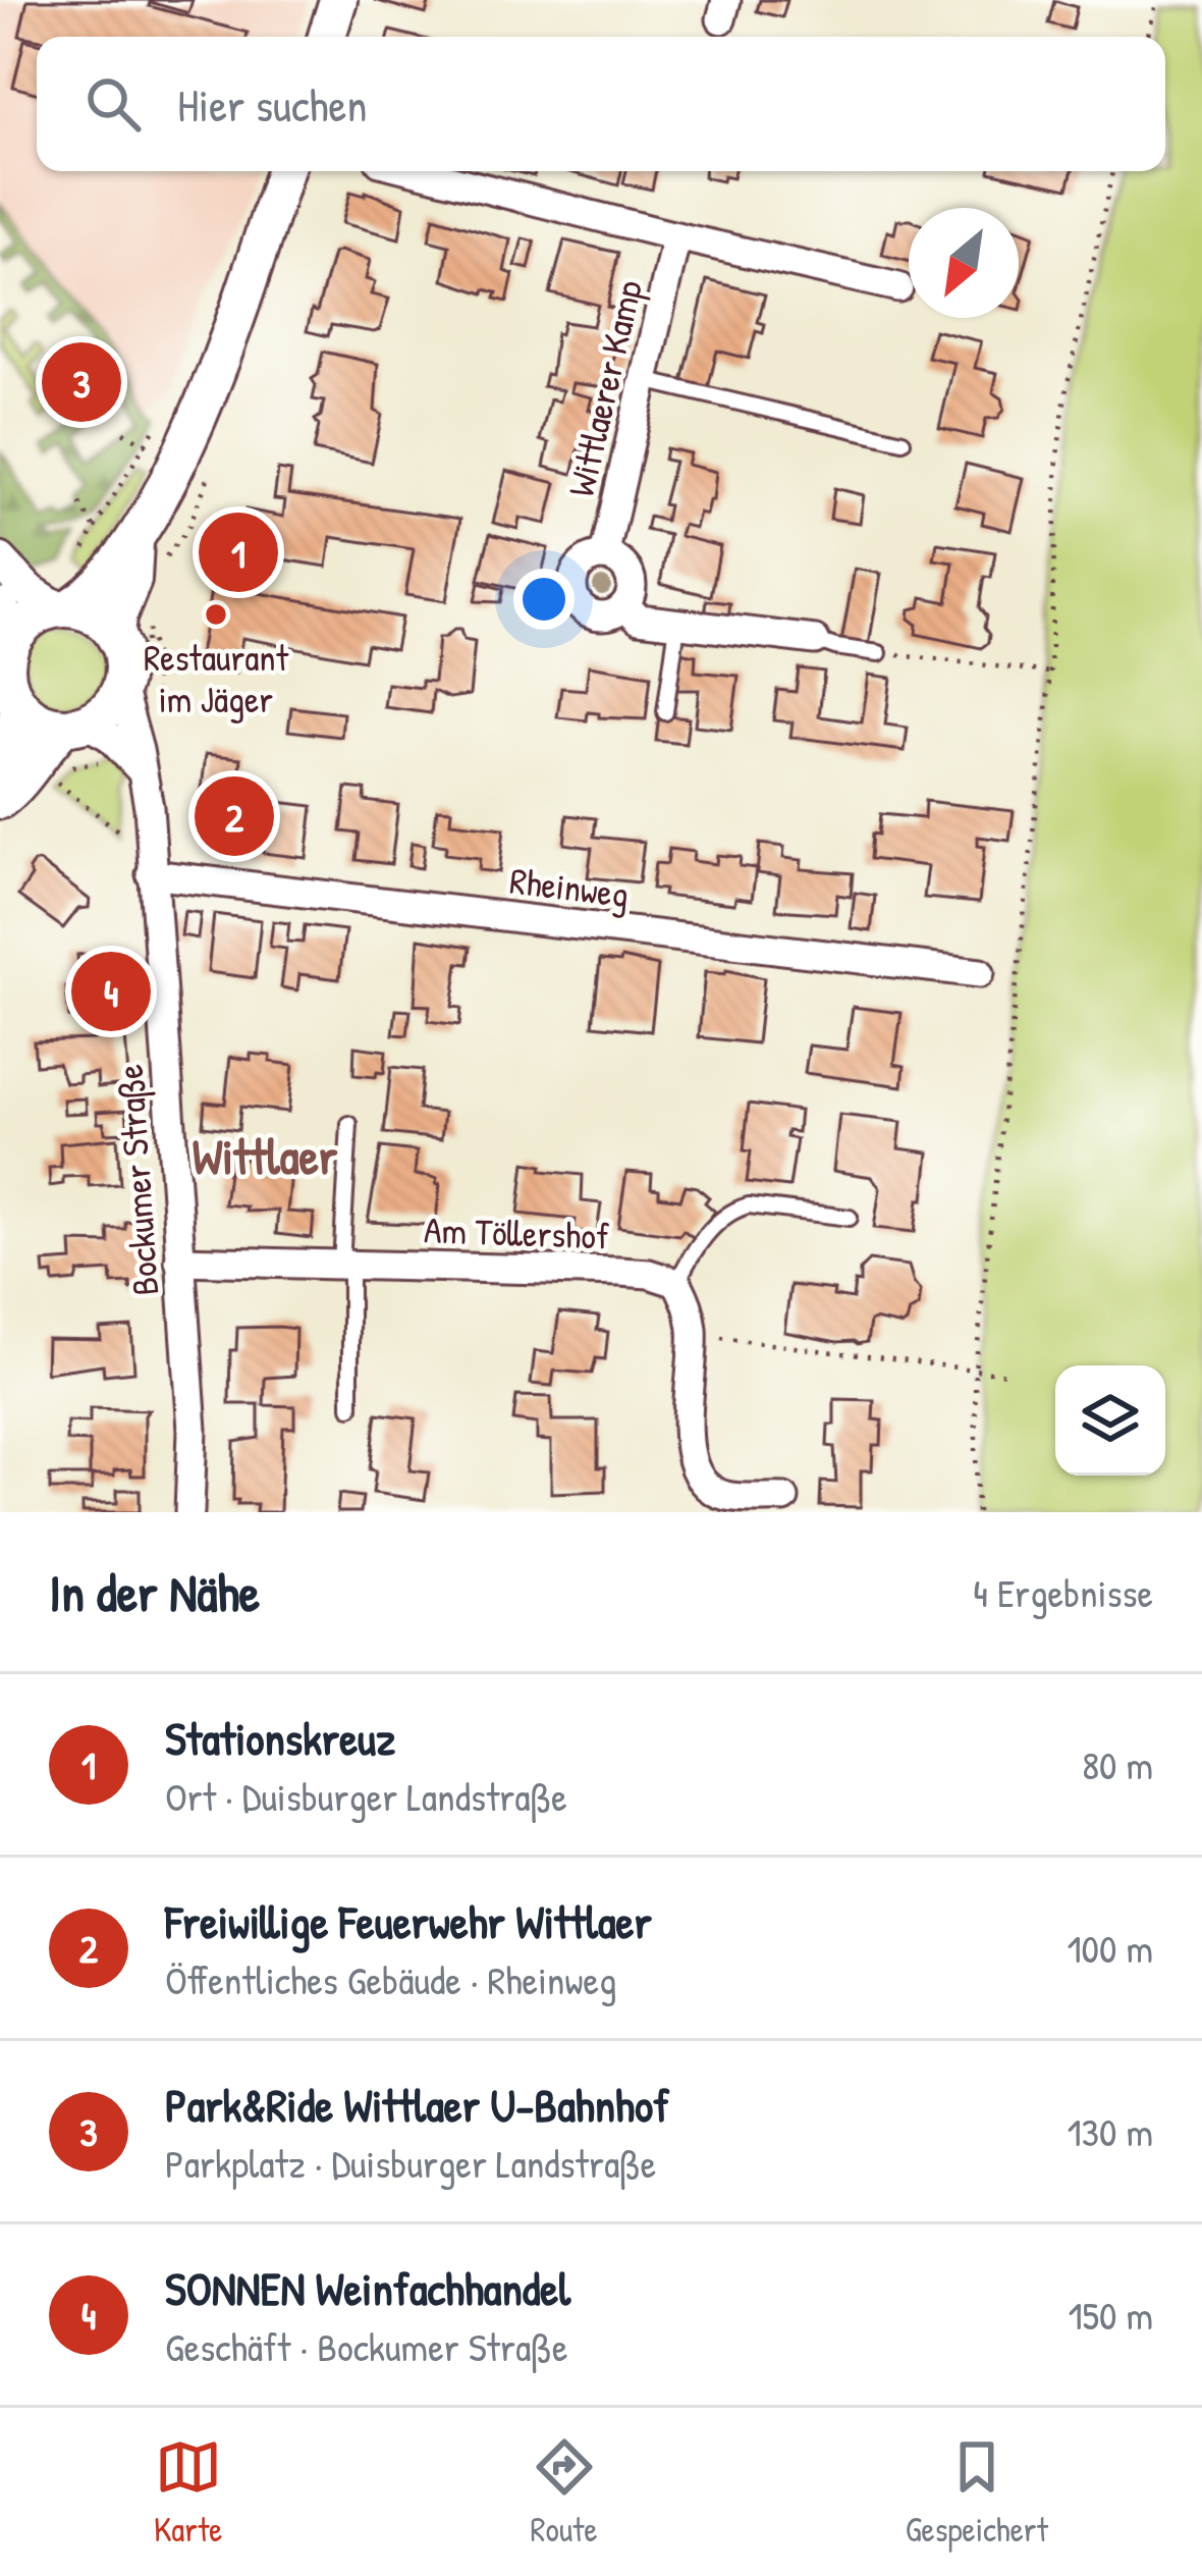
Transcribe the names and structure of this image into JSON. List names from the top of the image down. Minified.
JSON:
{"streets":{"street":["Wittlaerer Kamp","Rheinweg","Bockumer Straße","Am Töllershof"]},"crossings":[["Rheinweg","Bockumer Straße"],["Bockumer Straße","Am Töllershof"]],"districts":["Wittlaer"],"places":["Restaurant im Jäger"],"north":"bottom left","page":{"search":"Hier suchen","pins":["3","1","2","4"],"heading":["In der Nähe","4 Ergebnisse"],"list":[{"mark":"1","name":"Stationskreuz","note":"Ort · Duisburger Landstraße","value":"80 m"},{"mark":"2","name":"Freiwillige Feuerwehr Wittlaer","note":"Öffentliches Gebäude · Rheinweg","value":"100 m"},{"mark":"3","name":"Park&Ride Wittlaer U-Bahnhof","note":"Parkplatz · Duisburger Landstraße","value":"130 m"},{"mark":"4","name":"SONNEN Weinfachhandel","note":"Geschäft · Bockumer Straße","value":"150 m"}],"nav":["Karte","Route","Gespeichert"]}}
